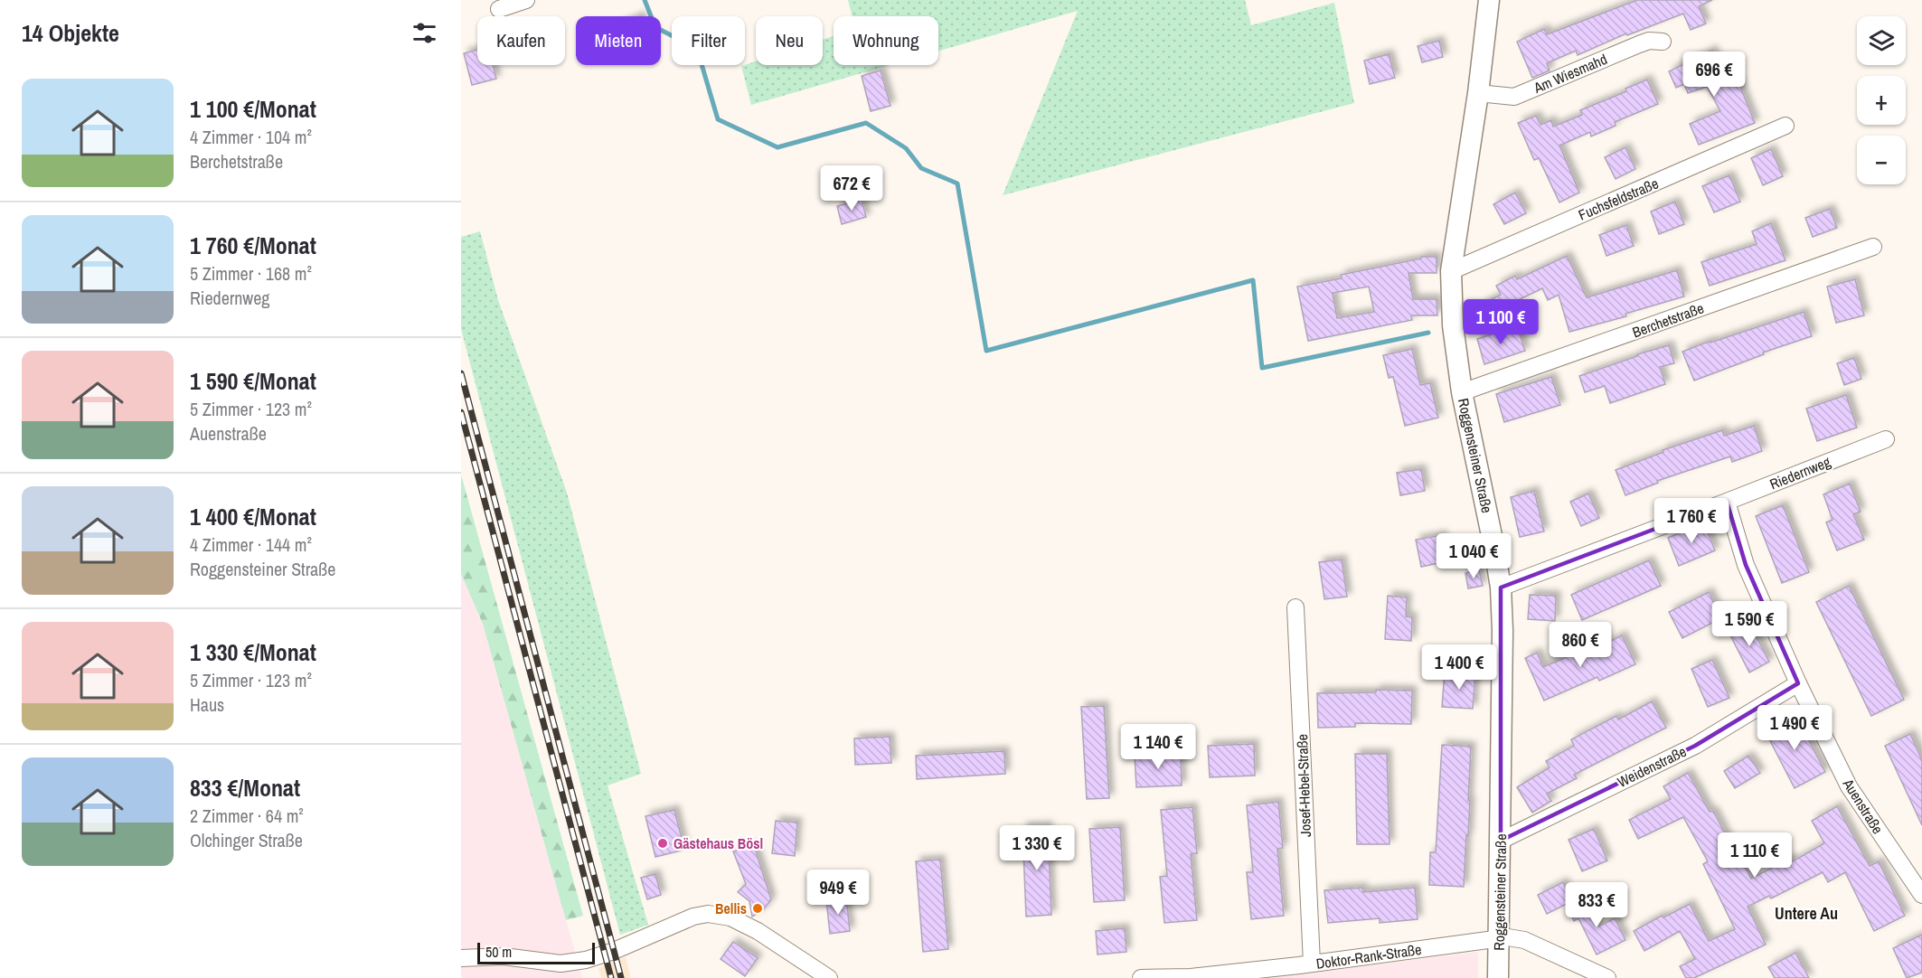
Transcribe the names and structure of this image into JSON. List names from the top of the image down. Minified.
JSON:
{"streets":{"street":["Am Wiesmahd","Fuchsfeldstraße","Berchetstraße","Roggensteiner Straße","Riedernweg","Weidenstraße","Josef-Hebel-Straße","Auenstraße","Doktor-Rank-Straße"]},"crossings":[["Am Wiesmahd","Roggensteiner Straße"],["Fuchsfeldstraße","Roggensteiner Straße"],["Berchetstraße","Roggensteiner Straße"],["Roggensteiner Straße","Riedernweg"],["Roggensteiner Straße","Weidenstraße"],["Roggensteiner Straße","Doktor-Rank-Straße"],["Riedernweg","Auenstraße"],["Weidenstraße","Auenstraße"],["Josef-Hebel-Straße","Doktor-Rank-Straße"]],"districts":["Untere Au"],"places":["Gästehaus Bösl","Bellis"],"scale_bar":"50 m","page":{"heading":"14 Objekte","map_buttons":["+","−"],"chip":["Kaufen","Mieten","Filter","Neu","Wohnung"],"price":["696 €","672 €","1 100 €","1 760 €","1 040 €","1 590 €","860 €","1 400 €","1 490 €","1 140 €","1 330 €","1 110 €","949 €","833 €"],"list":[{"name":"1 100 €/Monat","note":"4 Zimmer · 104 m² · Berchetstraße"},{"name":"1 760 €/Monat","note":"5 Zimmer · 168 m² · Riedernweg"},{"name":"1 590 €/Monat","note":"5 Zimmer · 123 m² · Auenstraße"},{"name":"1 400 €/Monat","note":"4 Zimmer · 144 m² · Roggensteiner Straße"},{"name":"1 330 €/Monat","note":"5 Zimmer · 123 m² · Haus"},{"name":"833 €/Monat","note":"2 Zimmer · 64 m² · Olchinger Straße"}],"scale":"50 m"}}
